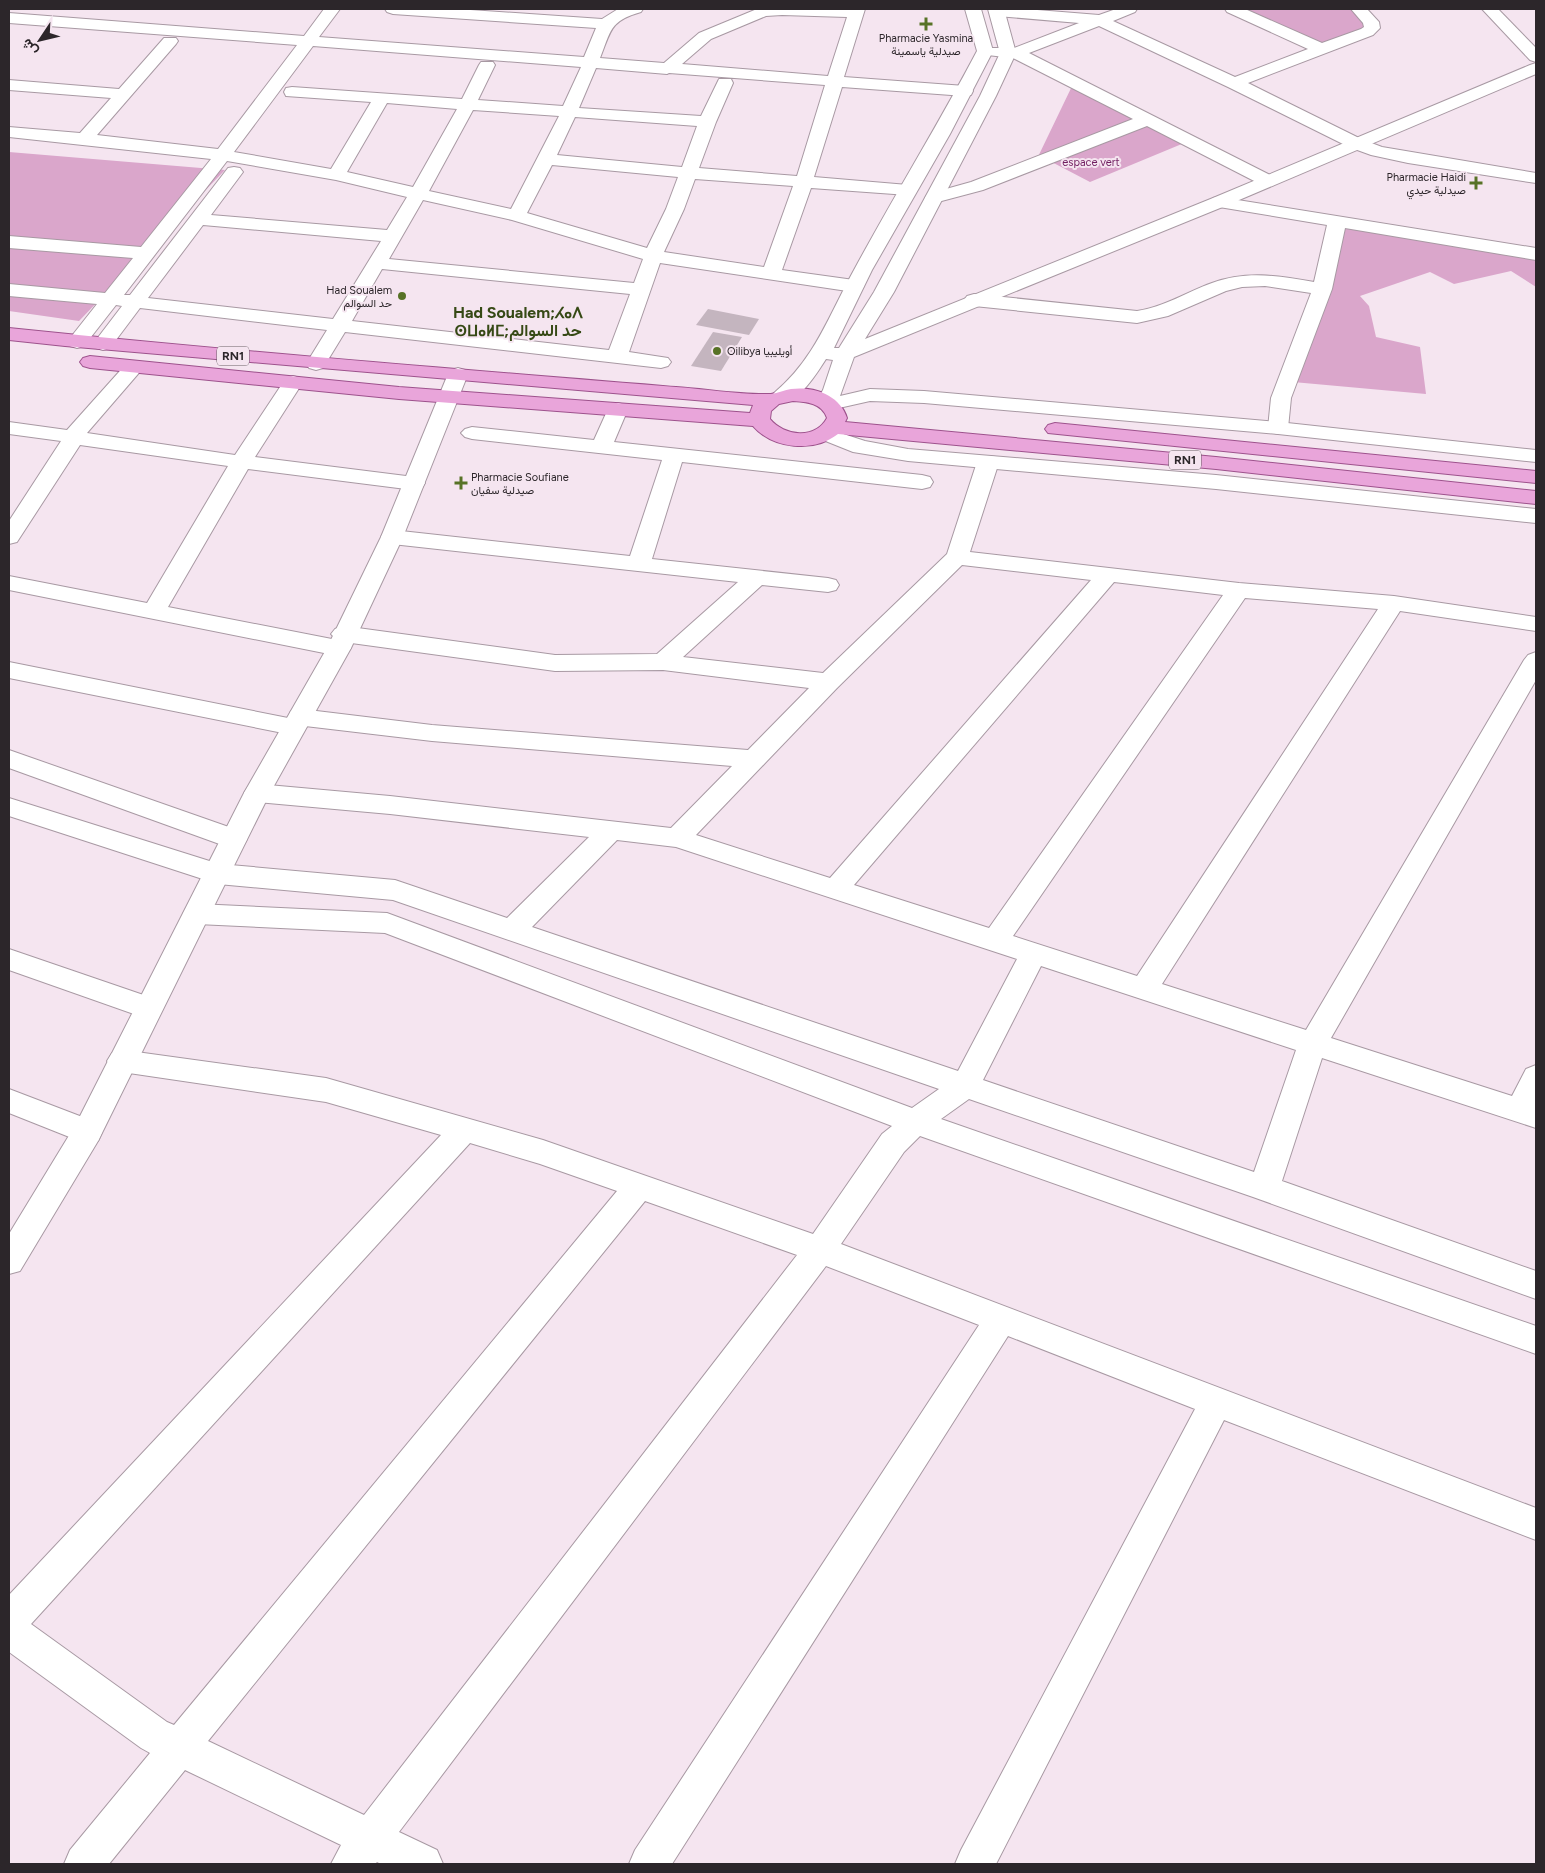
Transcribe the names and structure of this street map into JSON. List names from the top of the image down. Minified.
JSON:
{"streets":{"main road":["RN1"]},"districts":["Had Soualem;ⵃⴰⴷ ⵙⵡⴰⵍⵎ;حد السوالم"],"parks":["espace vert"],"places":{"health":["Pharmacie Yasmina صيدلية ياسمينة","Pharmacie Haidi صيدلية حيدي","Pharmacie Soufiane صيدلية سفيان"],"other":["Had Soualem حد السوالم","Oilibya أويليبيا"]},"north":"bottom left"}
